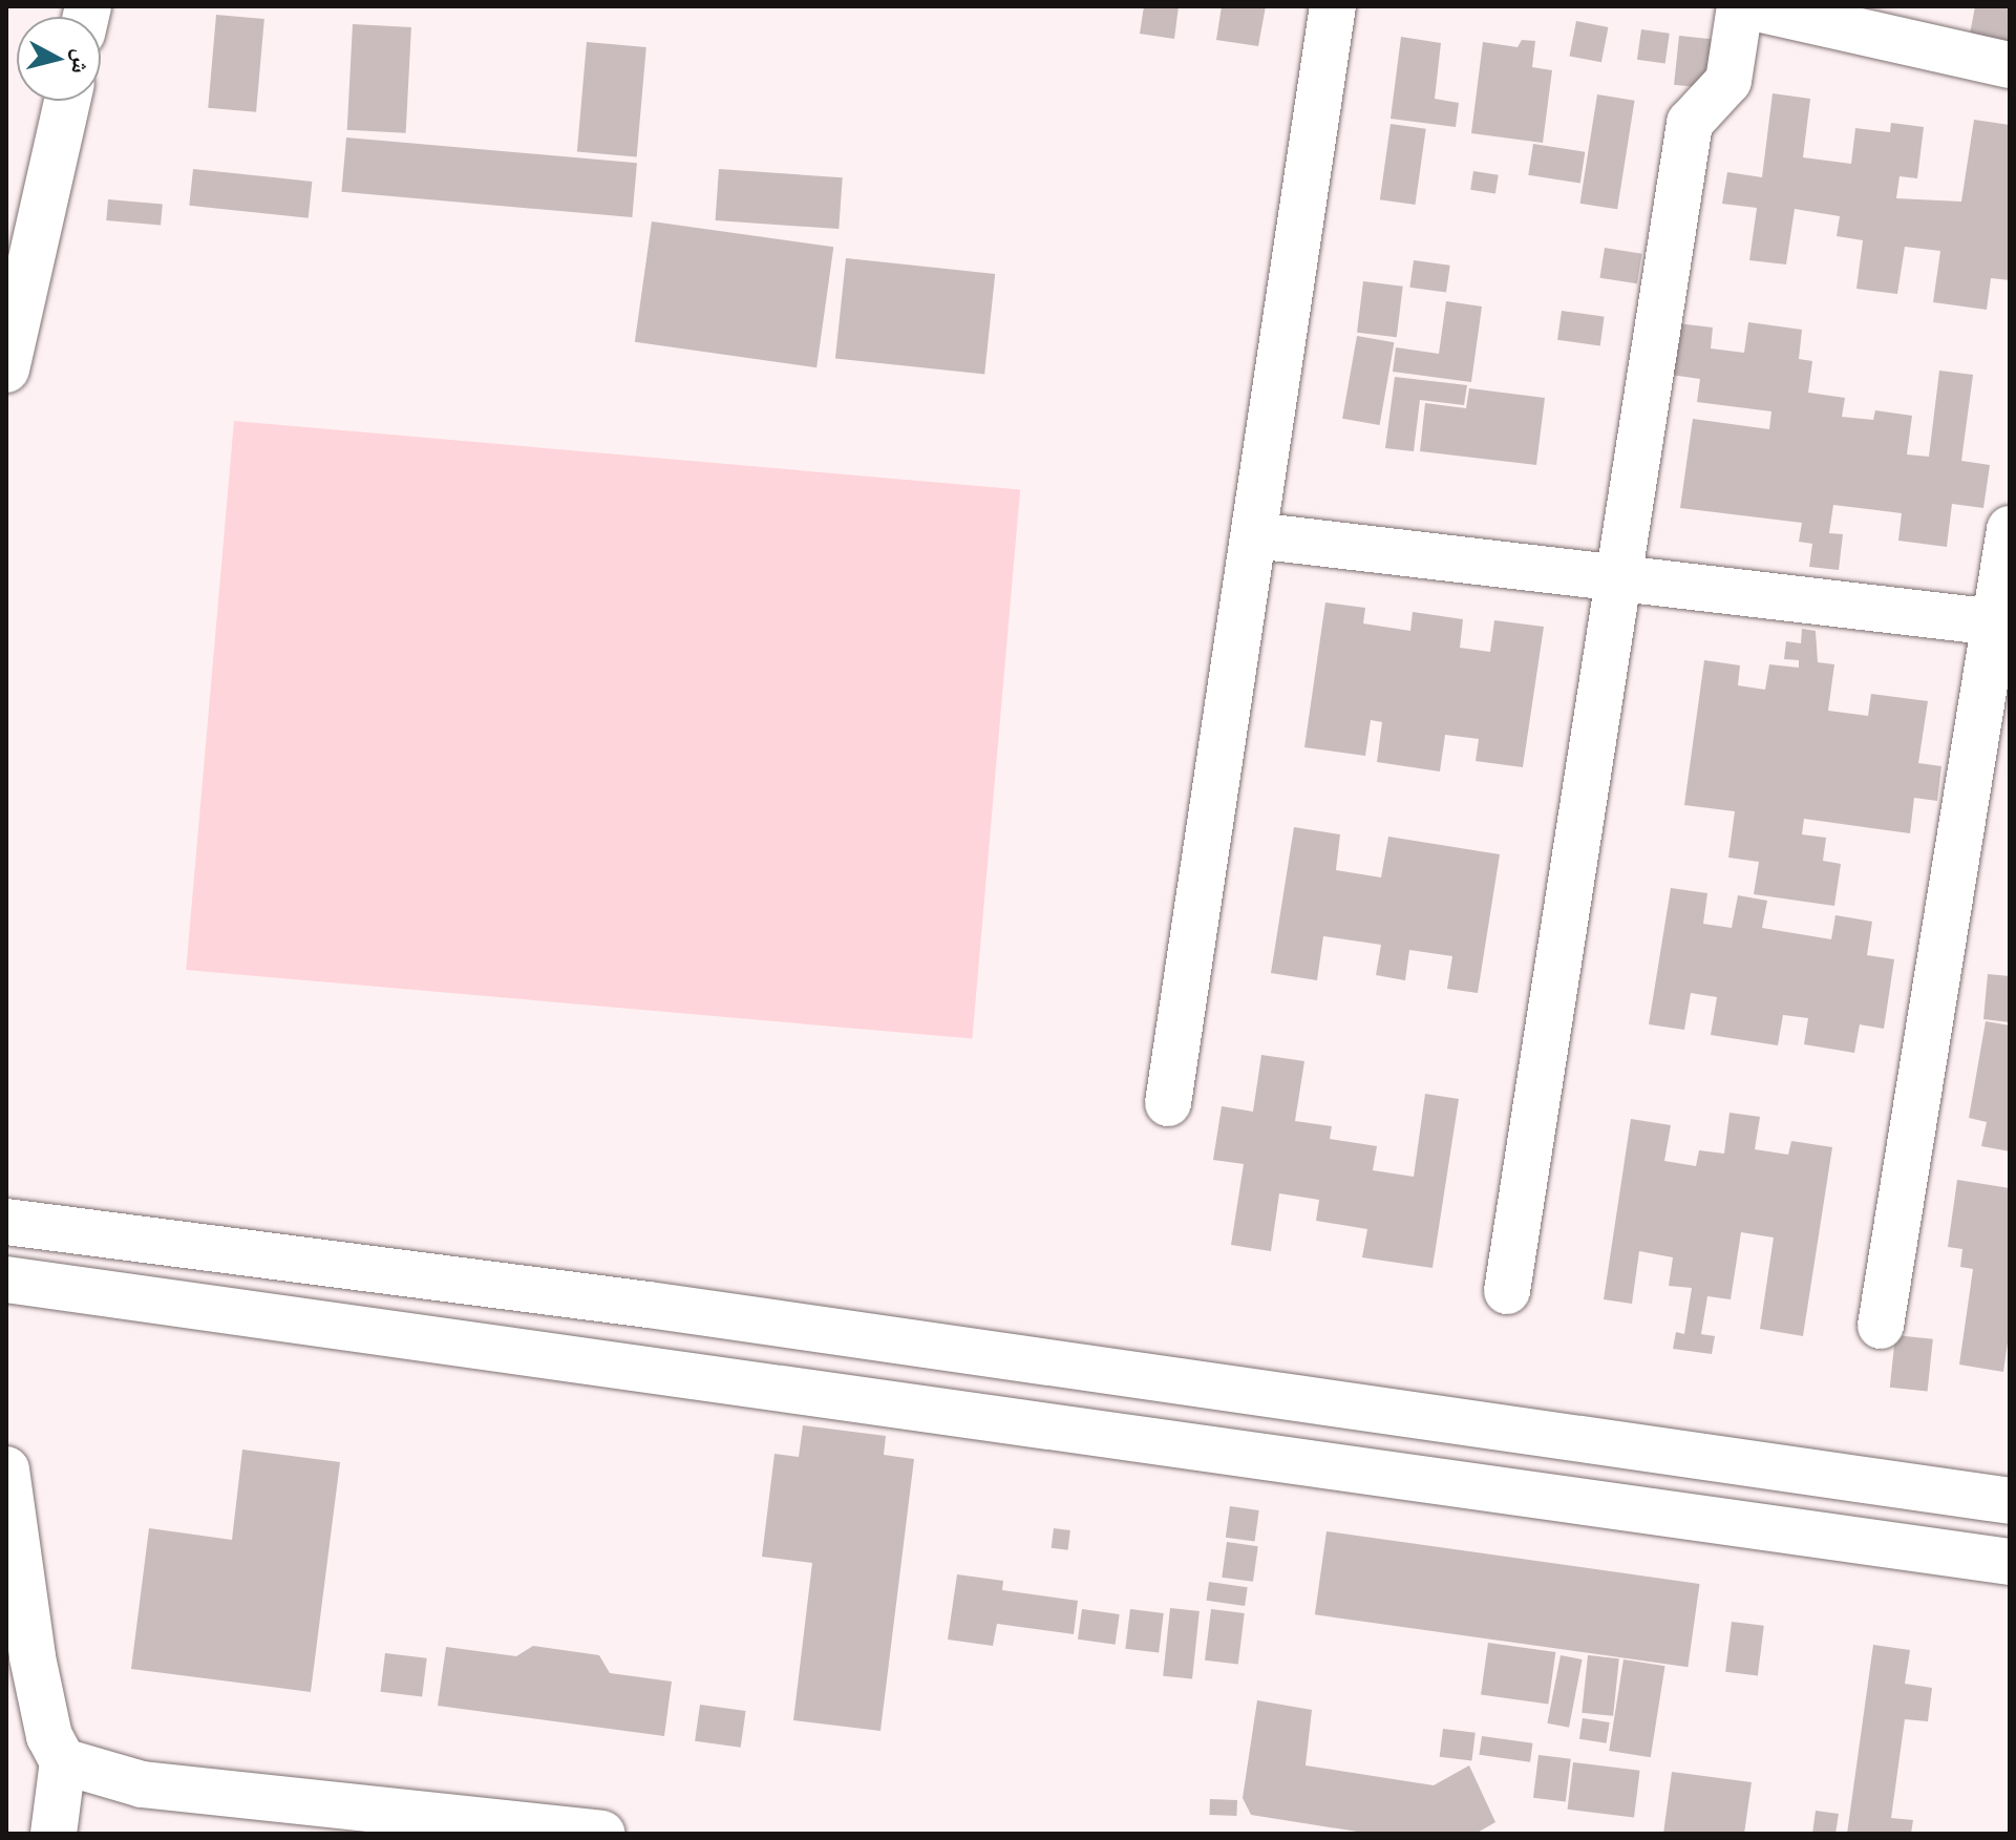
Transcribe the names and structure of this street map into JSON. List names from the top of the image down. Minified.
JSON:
{"north":"right"}
